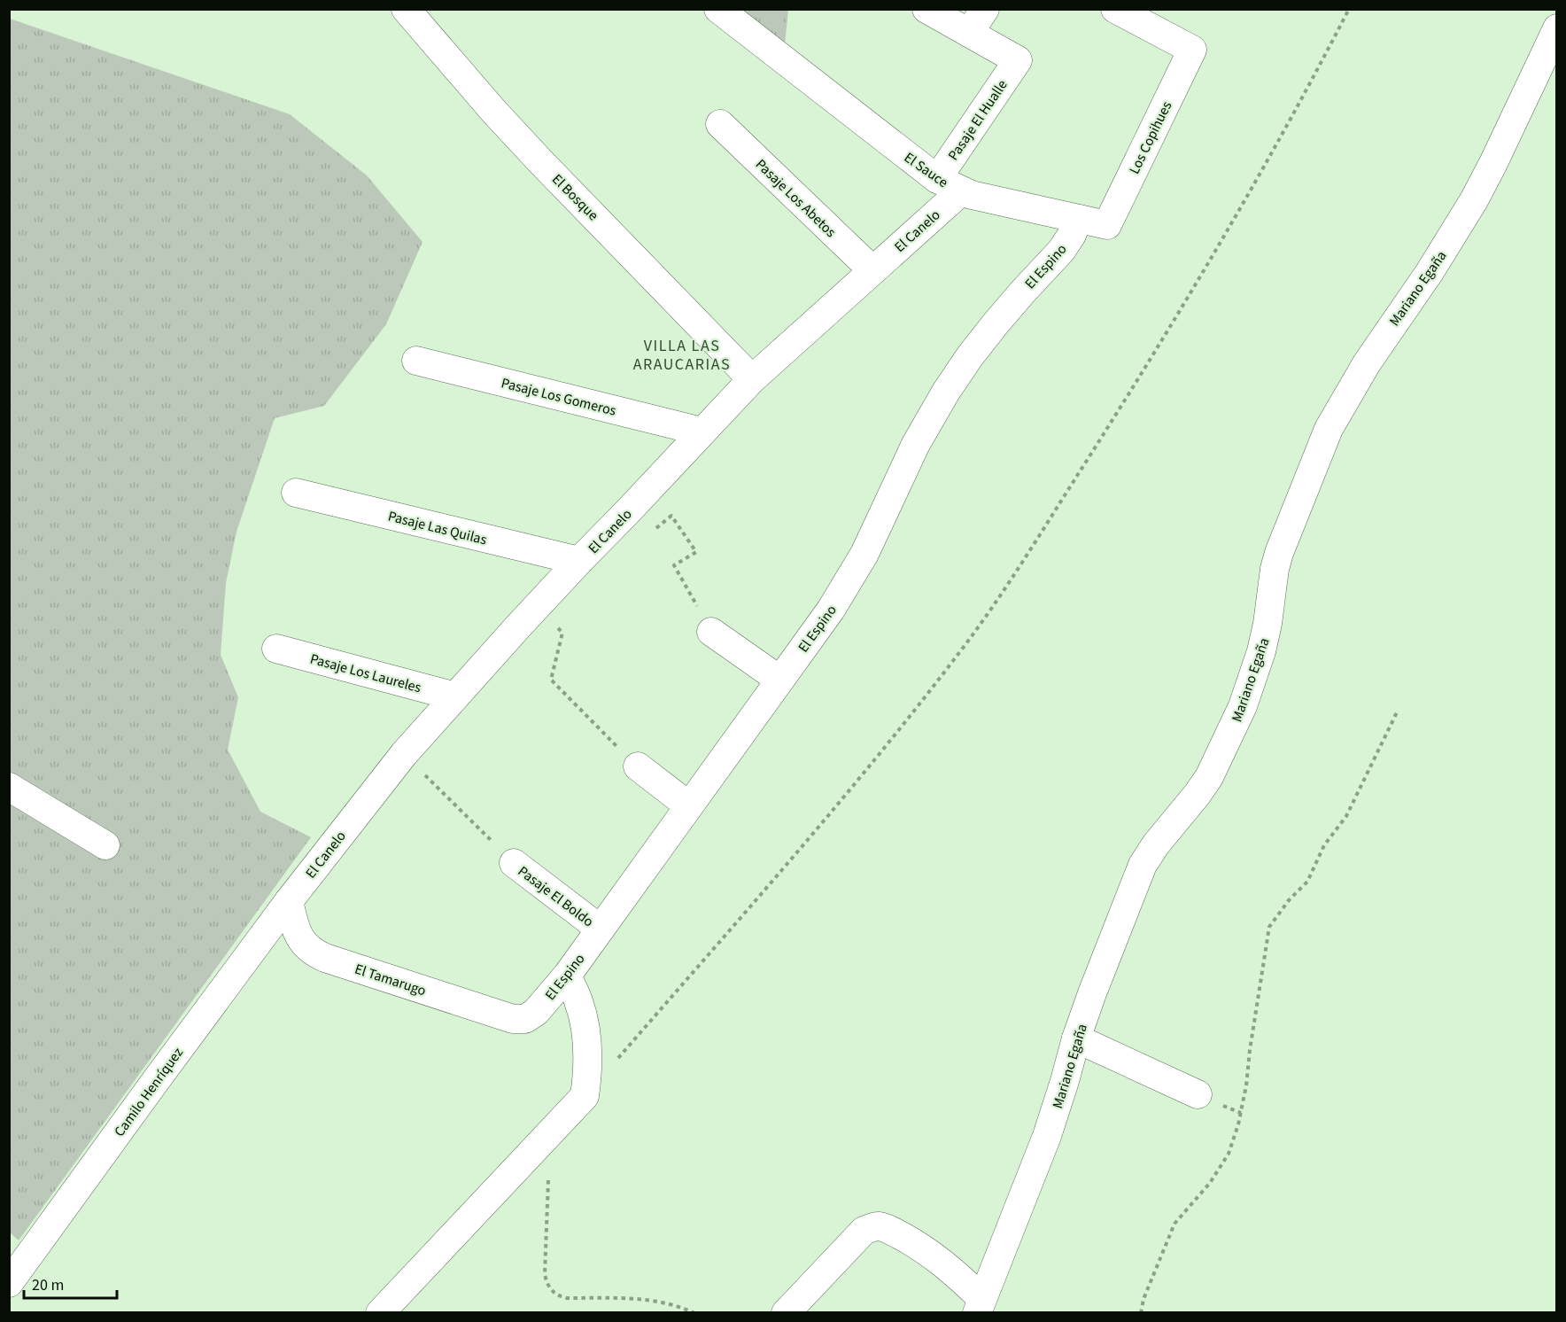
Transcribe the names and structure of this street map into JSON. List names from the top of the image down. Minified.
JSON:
{"streets":{"street":["Pasaje El Hualle","Los Copihues","El Sauce","El Bosque","Pasaje Los Abetos","El Canelo","El Espino","Mariano Egaña","Pasaje Los Gomeros","Pasaje Las Quilas","Pasaje Los Laureles","Pasaje El Boldo","El Tamarugo","Camilo Henríquez"]},"crossings":[["Pasaje El Hualle","El Sauce"],["Los Copihues","El Sauce"],["El Sauce","El Canelo"],["El Sauce","El Espino"],["El Bosque","El Canelo"],["Pasaje Los Abetos","El Canelo"],["El Canelo","Pasaje Los Gomeros"],["El Canelo","Pasaje Las Quilas"],["El Canelo","Pasaje Los Laureles"],["El Canelo","El Tamarugo"],["El Canelo","Camilo Henríquez"],["El Espino","Pasaje El Boldo"],["El Espino","El Tamarugo"],["El Tamarugo","Camilo Henríquez"]],"districts":["VILLA LAS ARAUCARIAS"],"scale_bar":"20 m"}
